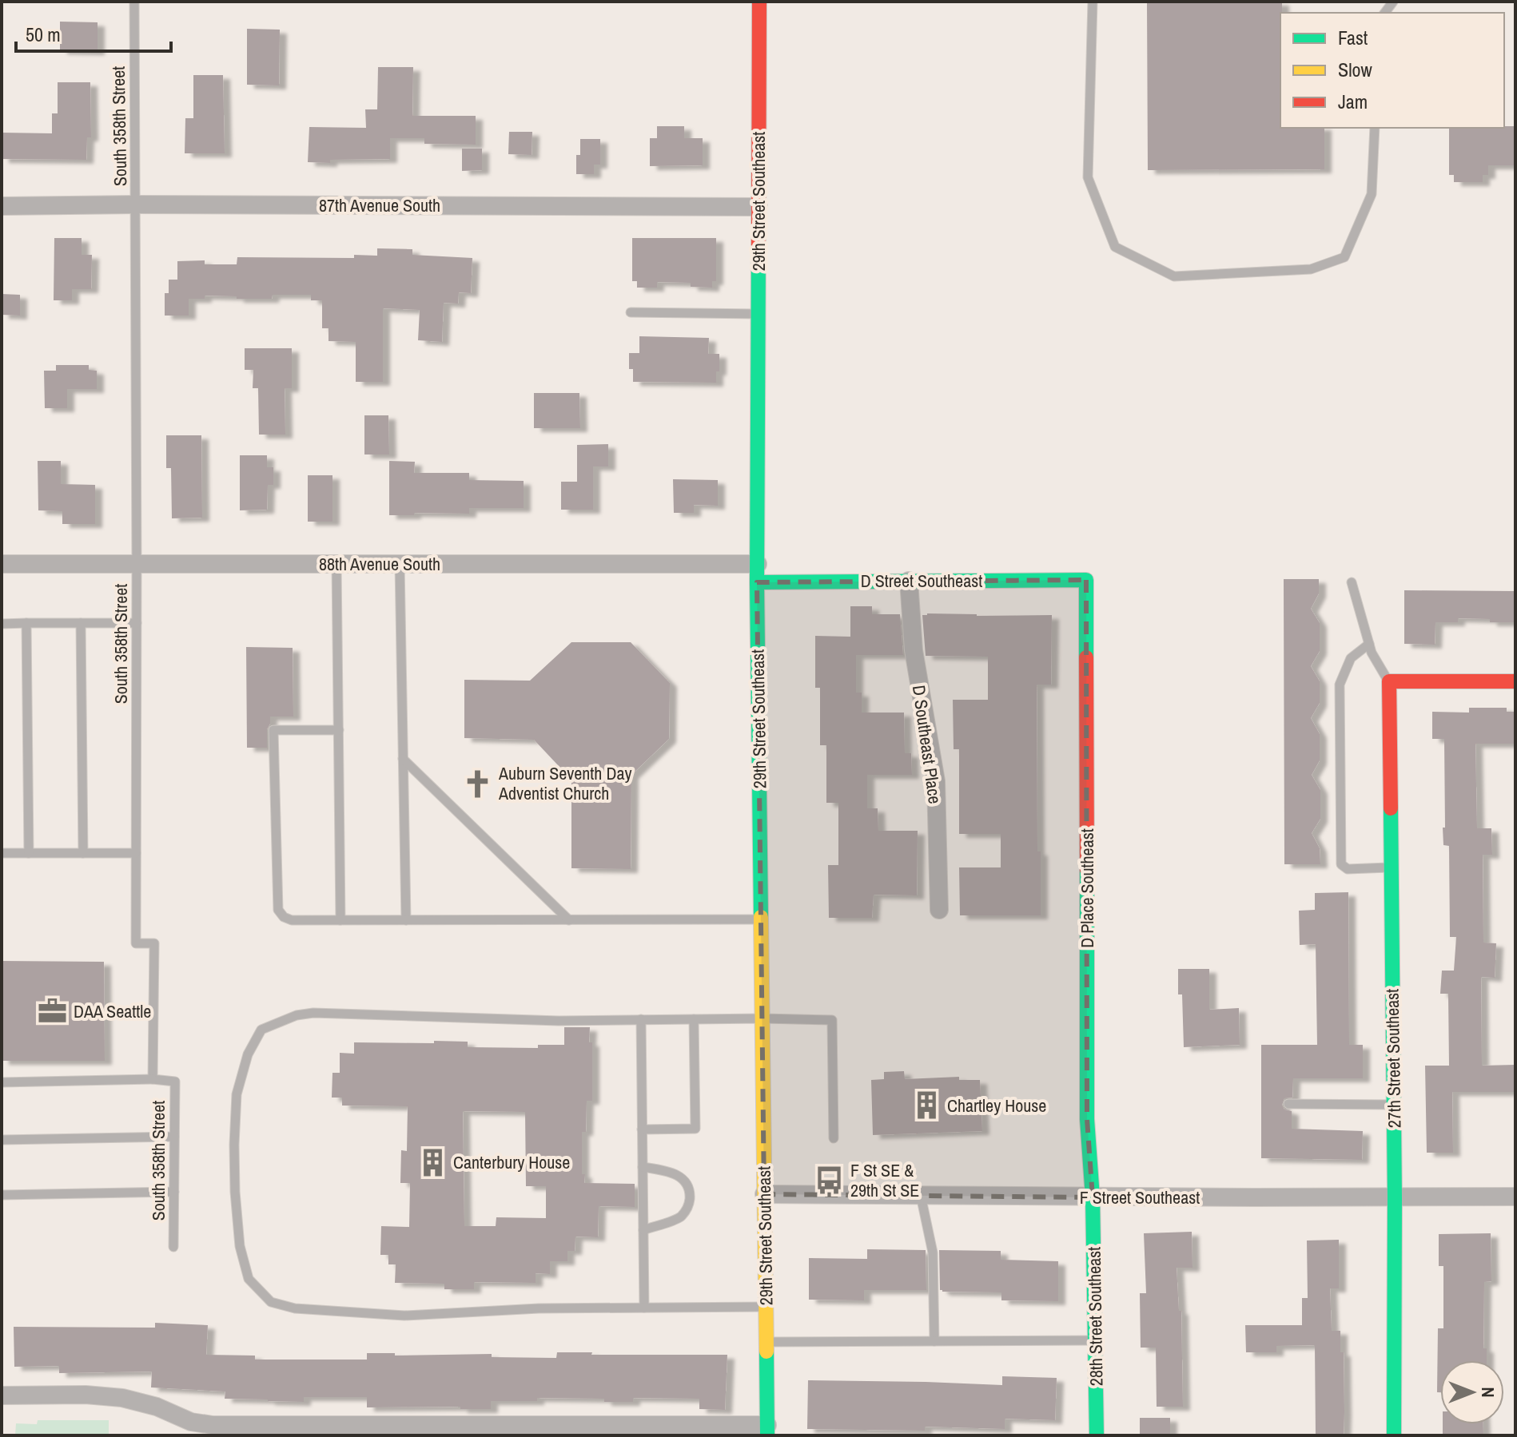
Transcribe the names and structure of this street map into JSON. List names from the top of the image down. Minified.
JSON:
{"streets":{"street":["29th Street Southeast","87th Avenue South","88th Avenue South","D Street Southeast","D Southeast Place","D Place Southeast","27th Street Southeast","F Street Southeast","28th Street Southeast"],"lane":["South 358th Street"]},"crossings":[["South 358th Street","87th Avenue South"],["South 358th Street","88th Avenue South"],["29th Street Southeast","87th Avenue South"],["29th Street Southeast","88th Avenue South"],["29th Street Southeast","D Street Southeast"],["29th Street Southeast","F Street Southeast"],["88th Avenue South","D Street Southeast"],["D Street Southeast","D Southeast Place"],["D Street Southeast","D Place Southeast"],["D Place Southeast","F Street Southeast"],["D Place Southeast","28th Street Southeast"],["27th Street Southeast","F Street Southeast"],["F Street Southeast","28th Street Southeast"]],"places":{"church":["Auburn Seventh Day Adventist Church"],"office":["DAA Seattle"],"building":["Chartley House","Canterbury House"],"bus stop":["F St SE & 29th St SE"]},"legend":["Fast","Slow","Jam"],"scale_bar":"50 m","north":"right"}
